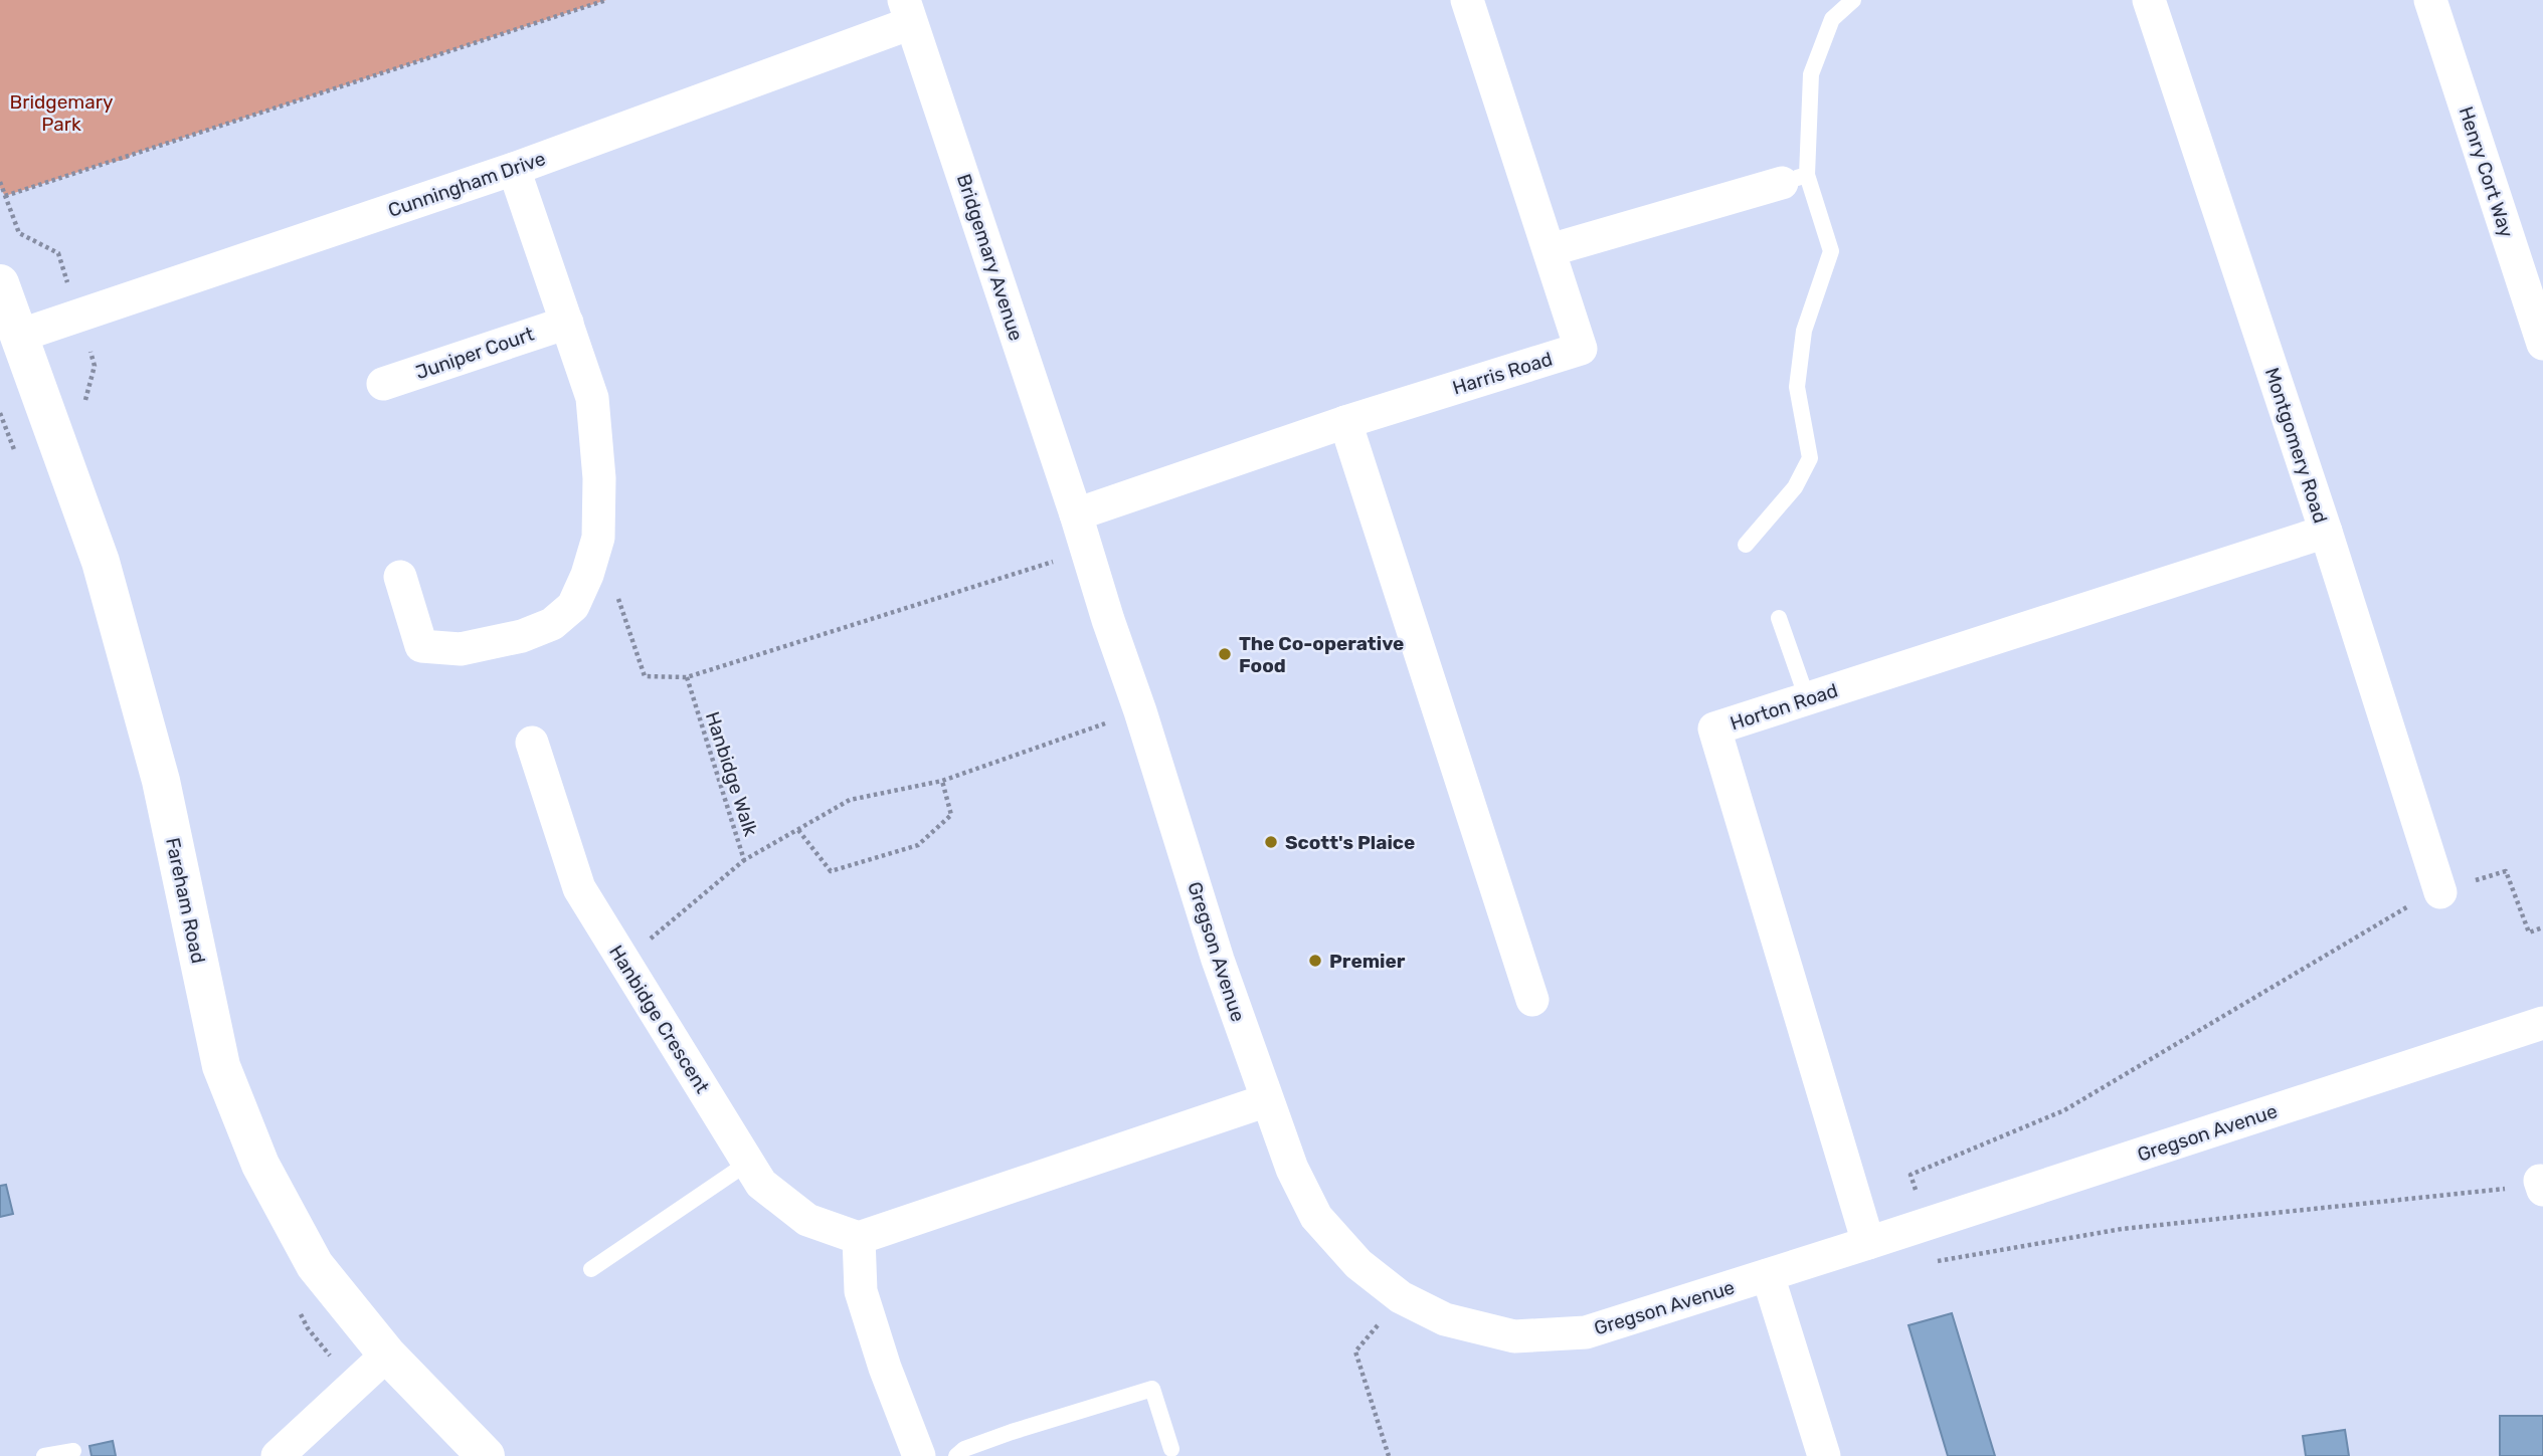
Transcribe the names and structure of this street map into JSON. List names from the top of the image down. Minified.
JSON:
{"streets":{"main road":["Fareham Road"],"street":["Henry Cort Way","Cunningham Drive","Bridgemary Avenue","Juniper Court","Harris Road","Montgomery Road","Horton Road","Gregson Avenue","Hanbidge Crescent"],"path":["Hanbidge Walk"]},"crossings":[["Cunningham Drive","Bridgemary Avenue"],["Cunningham Drive","Fareham Road"],["Bridgemary Avenue","Harris Road"],["Bridgemary Avenue","Gregson Avenue"],["Harris Road","Gregson Avenue"],["Montgomery Road","Horton Road"],["Horton Road","Gregson Avenue"],["Hanbidge Walk","Gregson Avenue"]],"parks":["Bridgemary Park"],"places":["The Co-operative Food","Scott's Plaice","Premier"]}
